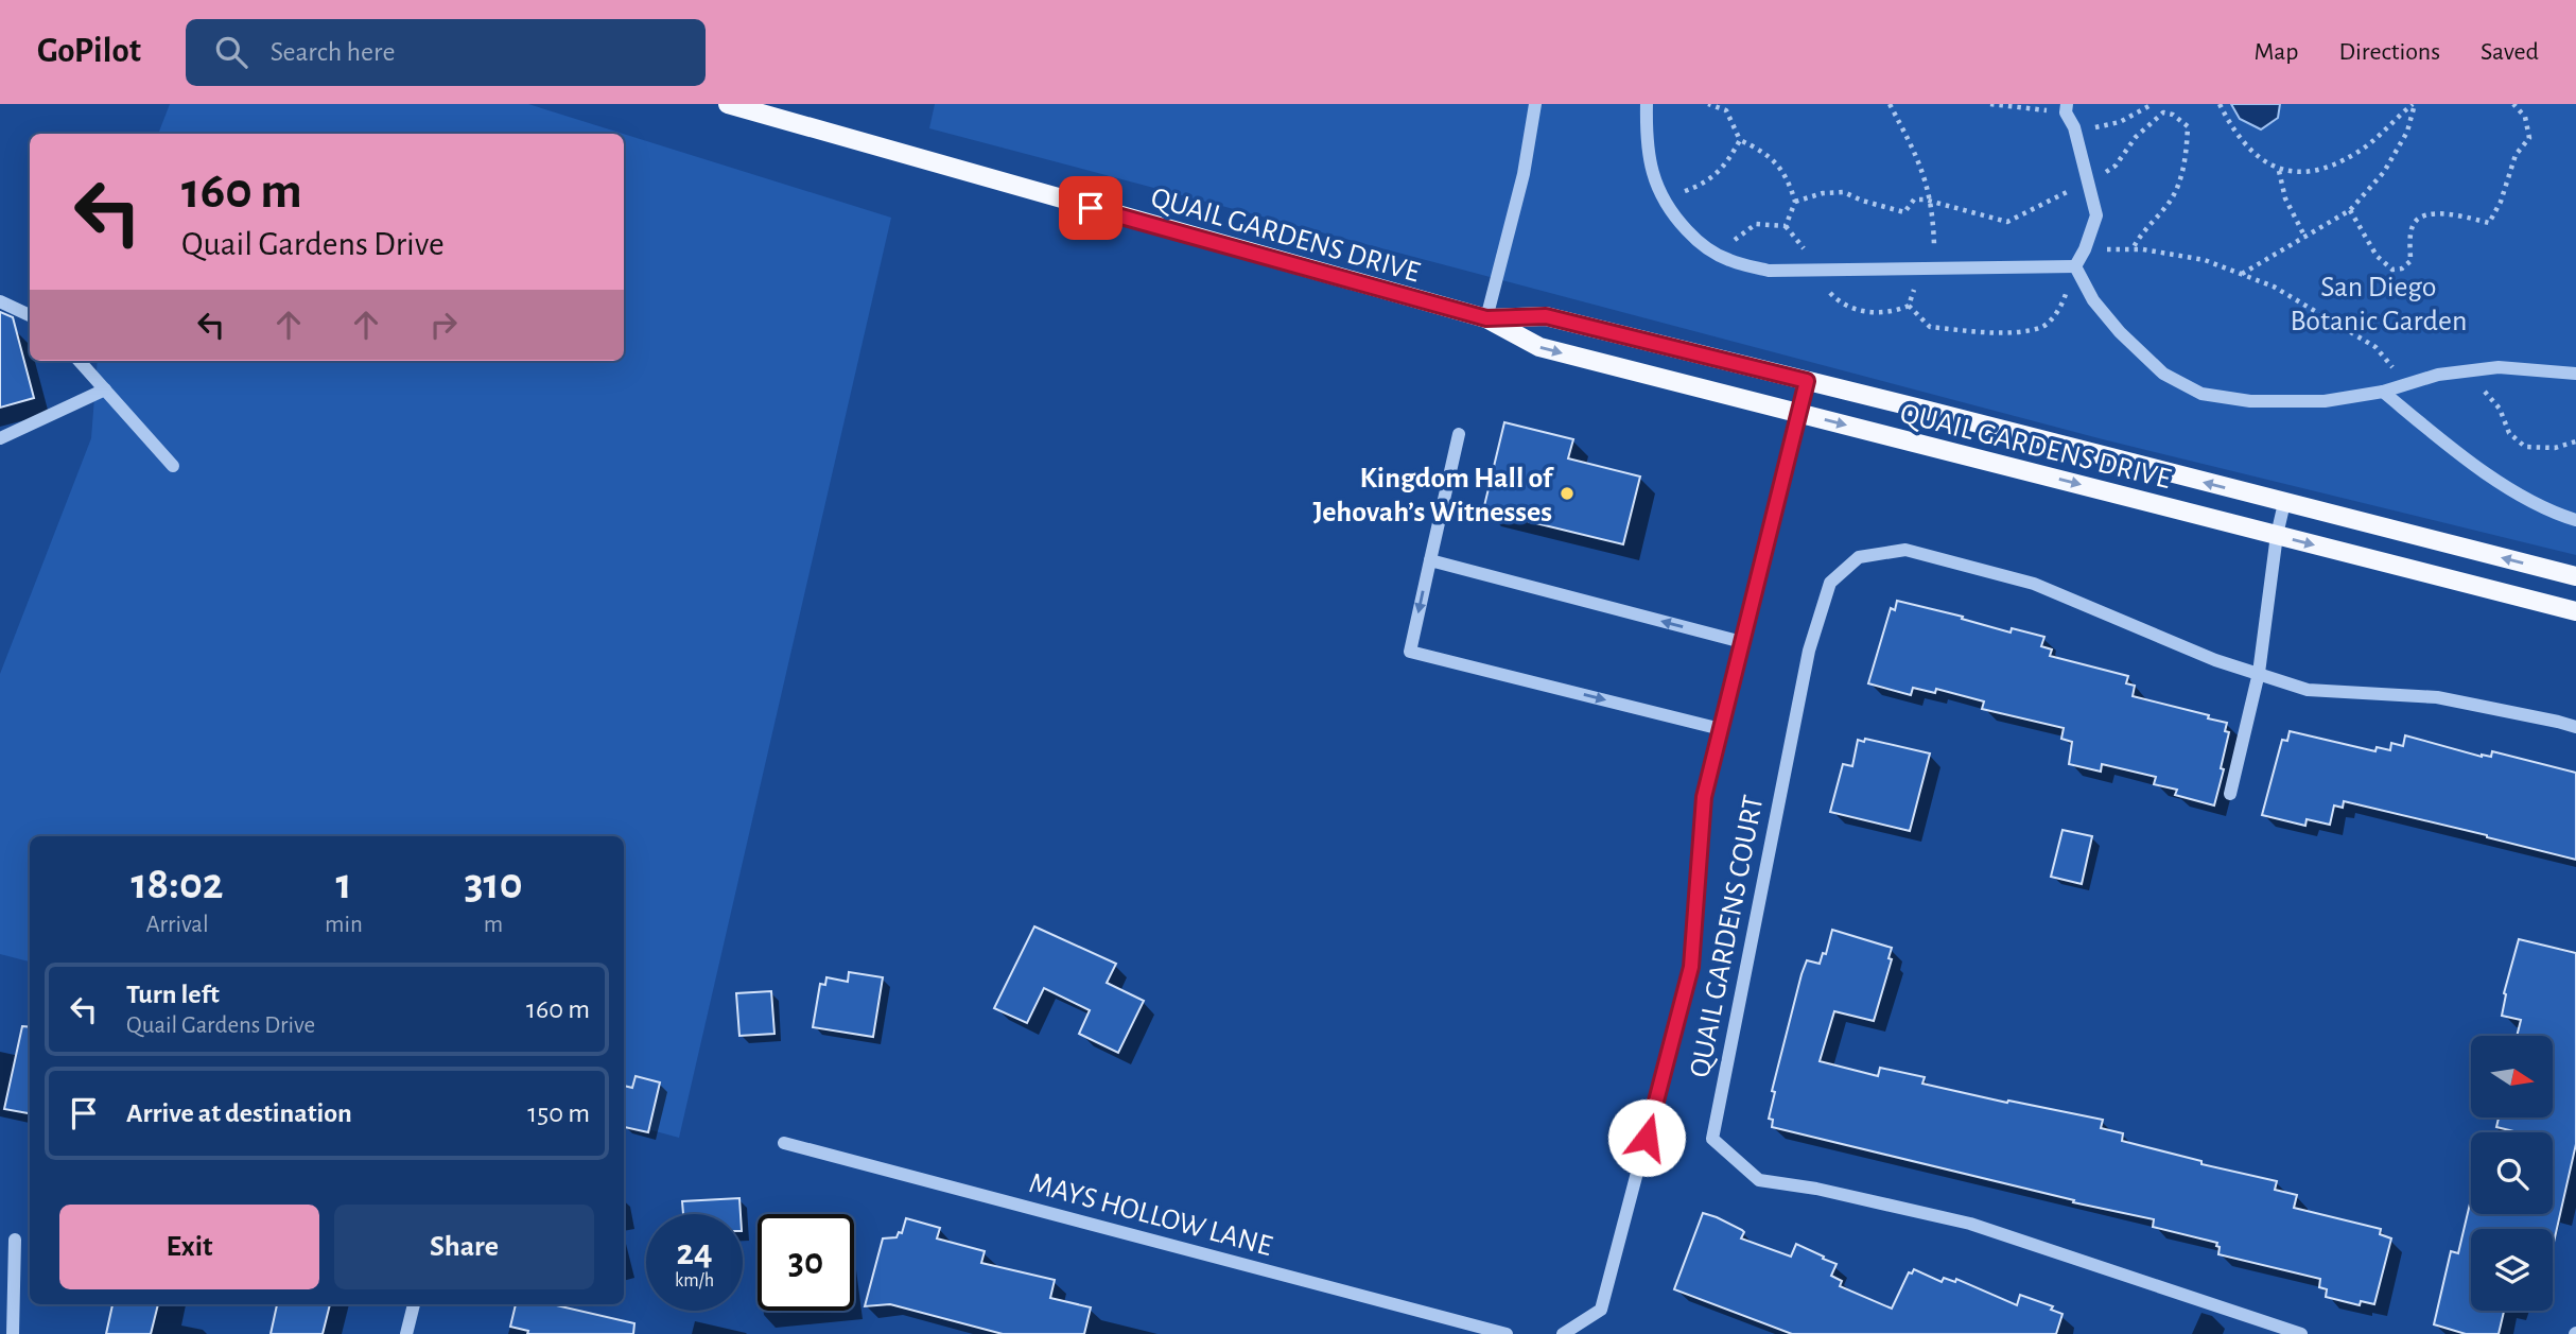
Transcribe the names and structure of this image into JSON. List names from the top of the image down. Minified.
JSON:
{"streets":{"main road":["QUAIL GARDENS DRIVE"],"street":["QUAIL GARDENS COURT","MAYS HOLLOW LANE"]},"parks":["San Diego Botanic Garden"],"places":["Kingdom Hall of Jehovah’s Witnesses"],"north":"right","page":{"header":"GoPilot","search":"Search here","nav":["Map","Directions","Saved"],"turn":["160 m","Quail Gardens Drive"],"eta":["18:02","Arrival","1","min","310","m"],"list":[{"name":"Turn left","note":"Quail Gardens Drive","value":"160 m"},{"name":"Arrive at destination","value":"150 m"}],"buttons":["Exit","Share"],"speed":"24 km/h","limit":"30"}}
